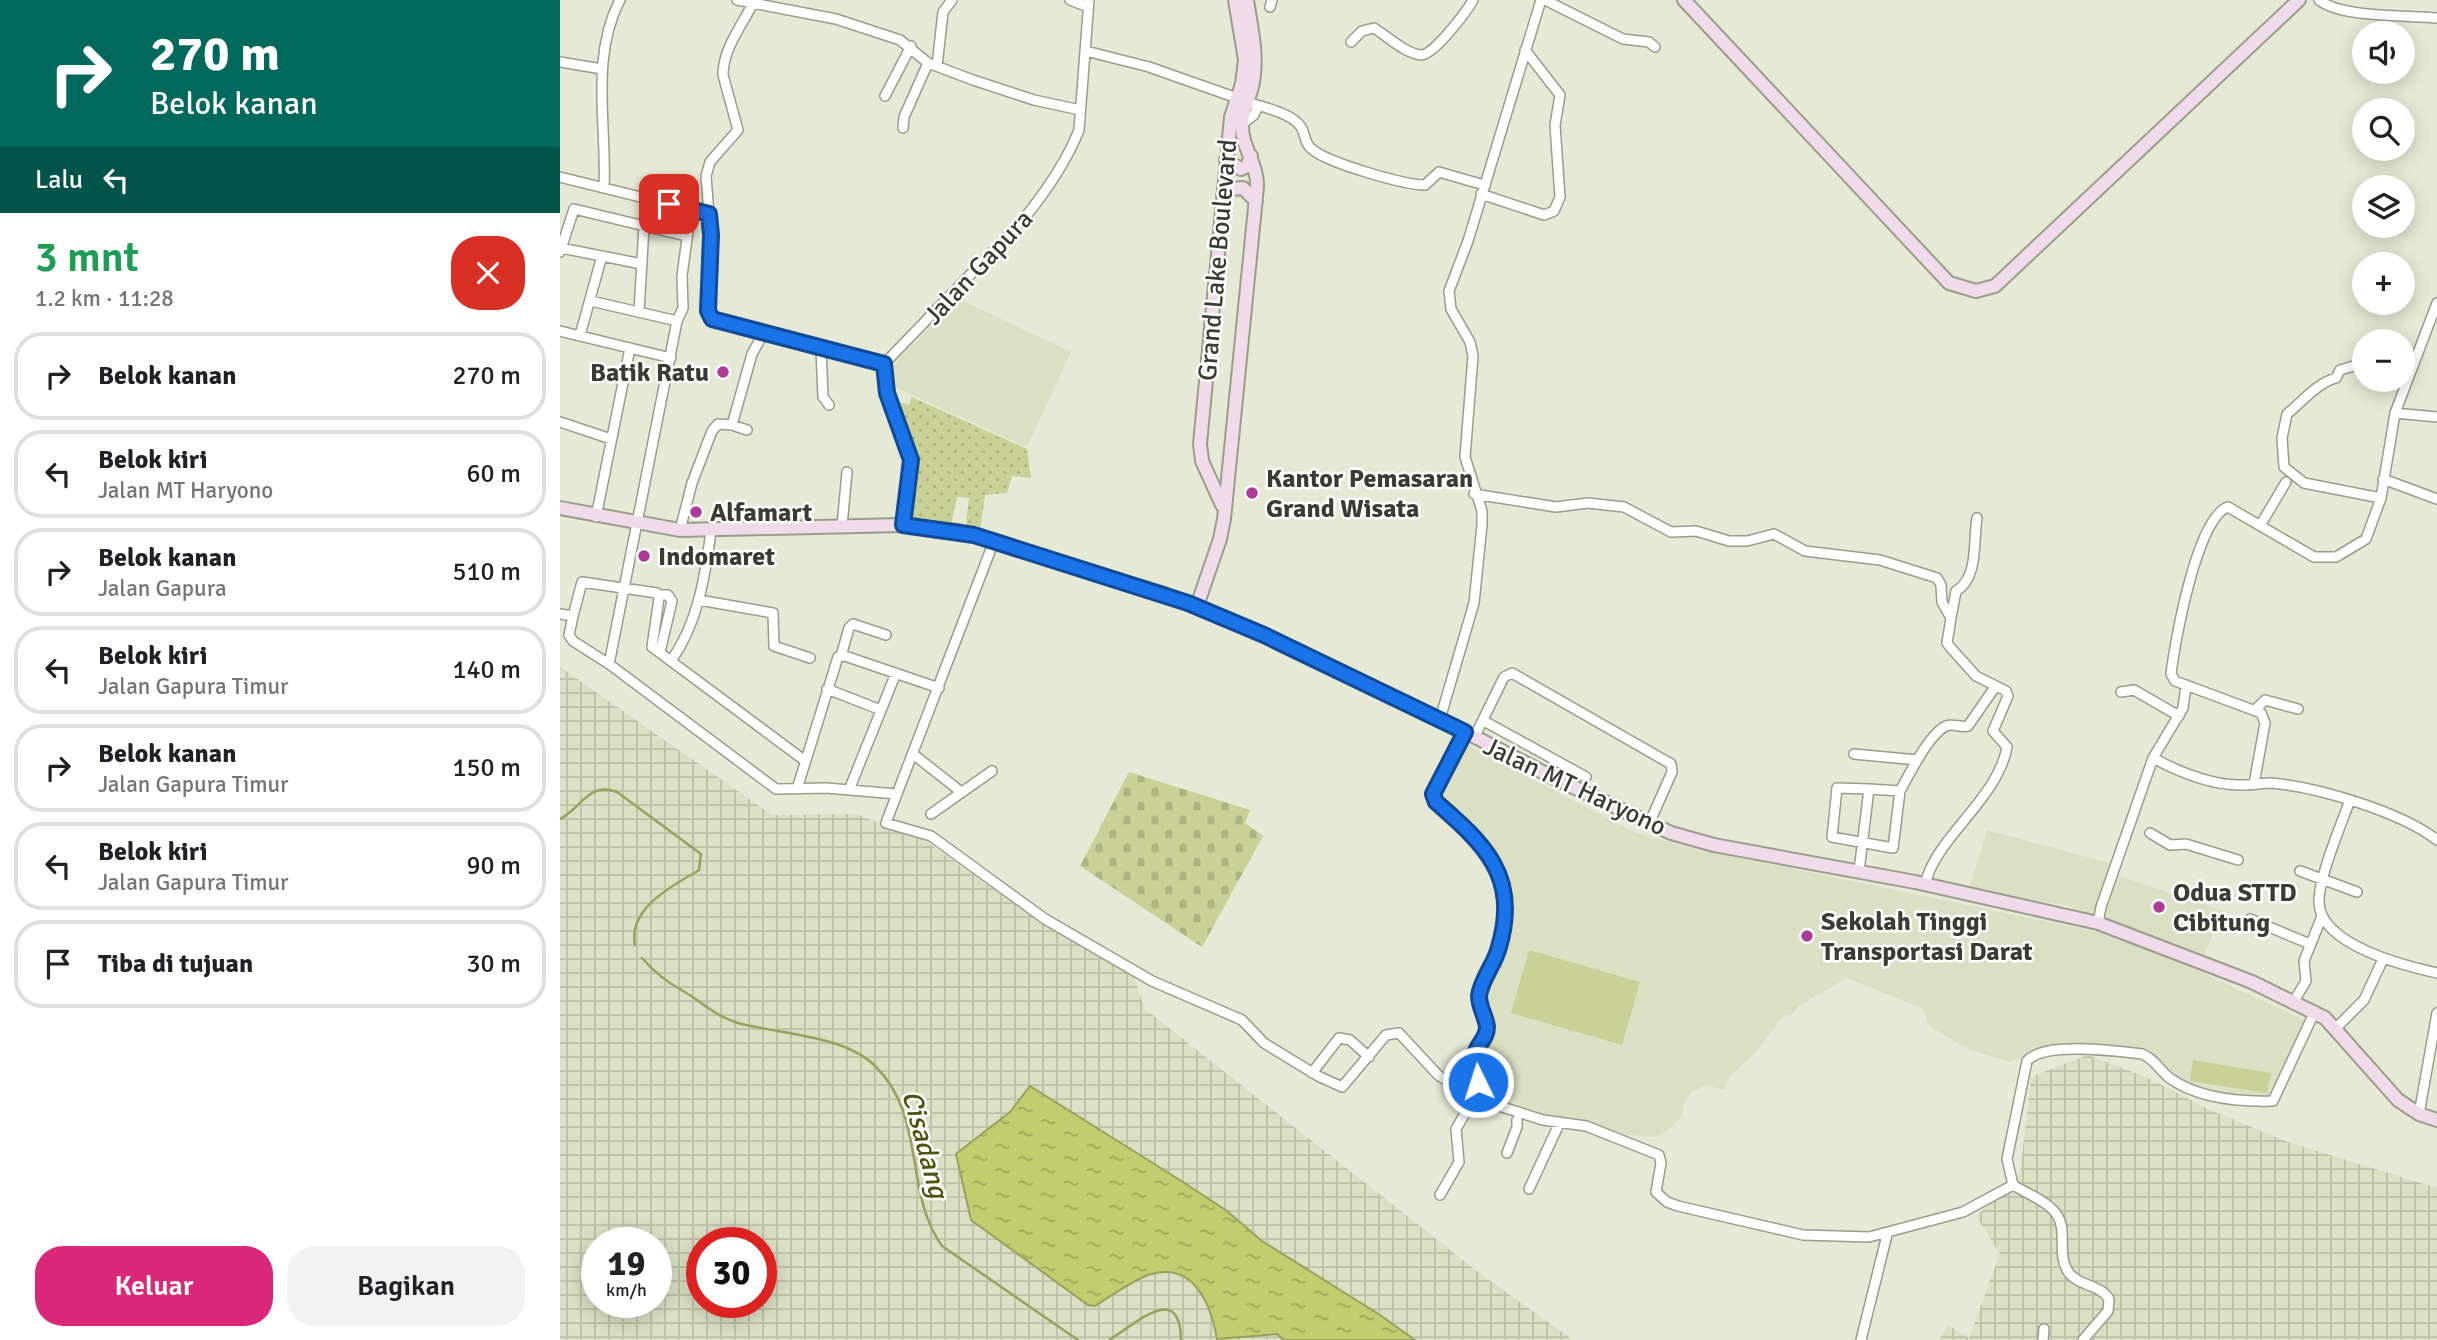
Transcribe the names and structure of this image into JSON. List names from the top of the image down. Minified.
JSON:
{"streets":{"street":["Grand Lake Boulevard","Jalan Gapura","Jalan MT Haryono"]},"crossings":[["Grand Lake Boulevard","Jalan MT Haryono"]],"water":["Cisadang"],"places":["Batik Ratu","Kantor Pemasaran Grand Wisata","Alfamart","Indomaret","Odua STTD Cibitung","Sekolah Tinggi Transportasi Darat"],"page":{"turn":["270 m","Belok kanan"],"map_buttons":["+","−"],"then":"Lalu","heading":["3 mnt","1.2 km · 11:28"],"list":[{"name":"Belok kanan","value":"270 m"},{"name":"Belok kiri","note":"Jalan MT Haryono","value":"60 m"},{"name":"Belok kanan","note":"Jalan Gapura","value":"510 m"},{"name":"Belok kiri","note":"Jalan Gapura Timur","value":"140 m"},{"name":"Belok kanan","note":"Jalan Gapura Timur","value":"150 m"},{"name":"Belok kiri","note":"Jalan Gapura Timur","value":"90 m"},{"name":"Tiba di tujuan","value":"30 m"}],"speed":"19 km/h","limit":"30","buttons":["Keluar","Bagikan"]}}
